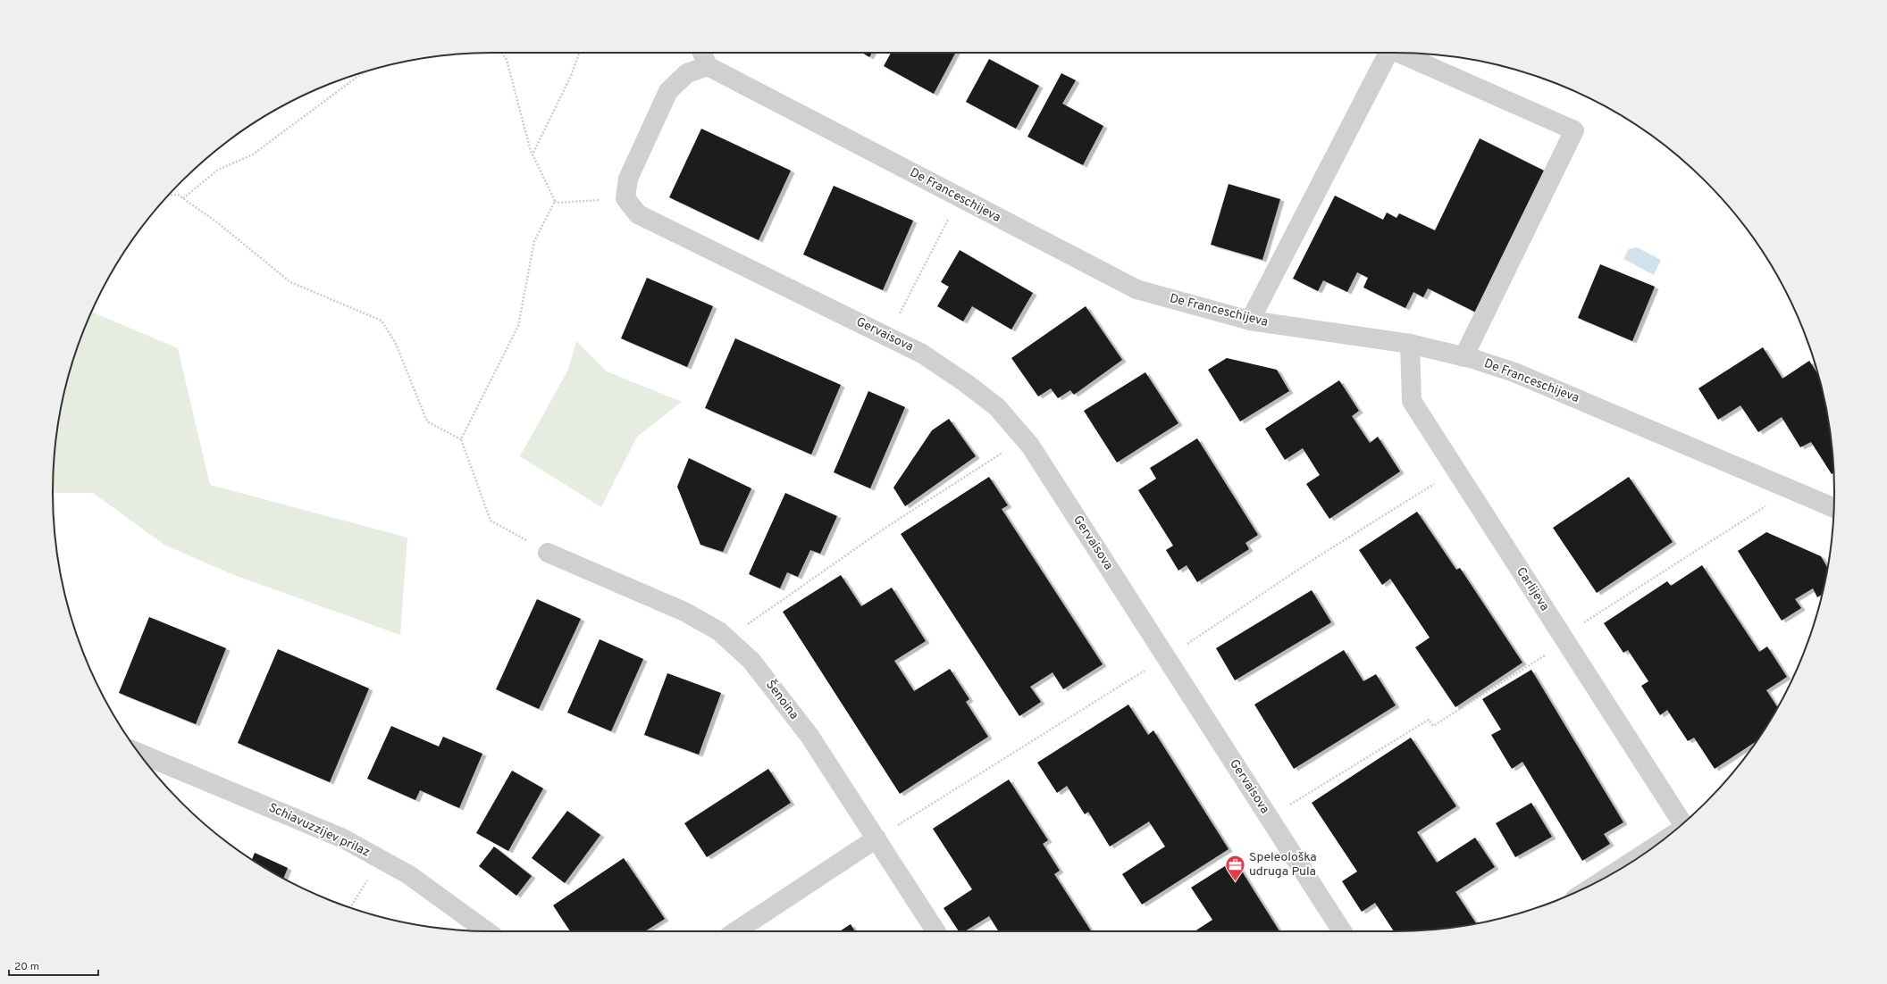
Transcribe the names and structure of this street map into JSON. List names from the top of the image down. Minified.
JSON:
{"streets":{"street":["De Franceschijeva","Gervaisova","Carlijeva","Šenoina","Schiavuzzijev prilaz"]},"crossings":[["De Franceschijeva","Carlijeva"]],"places":{"office":["Speleološka udruga Pula"]},"scale_bar":"20 m"}
